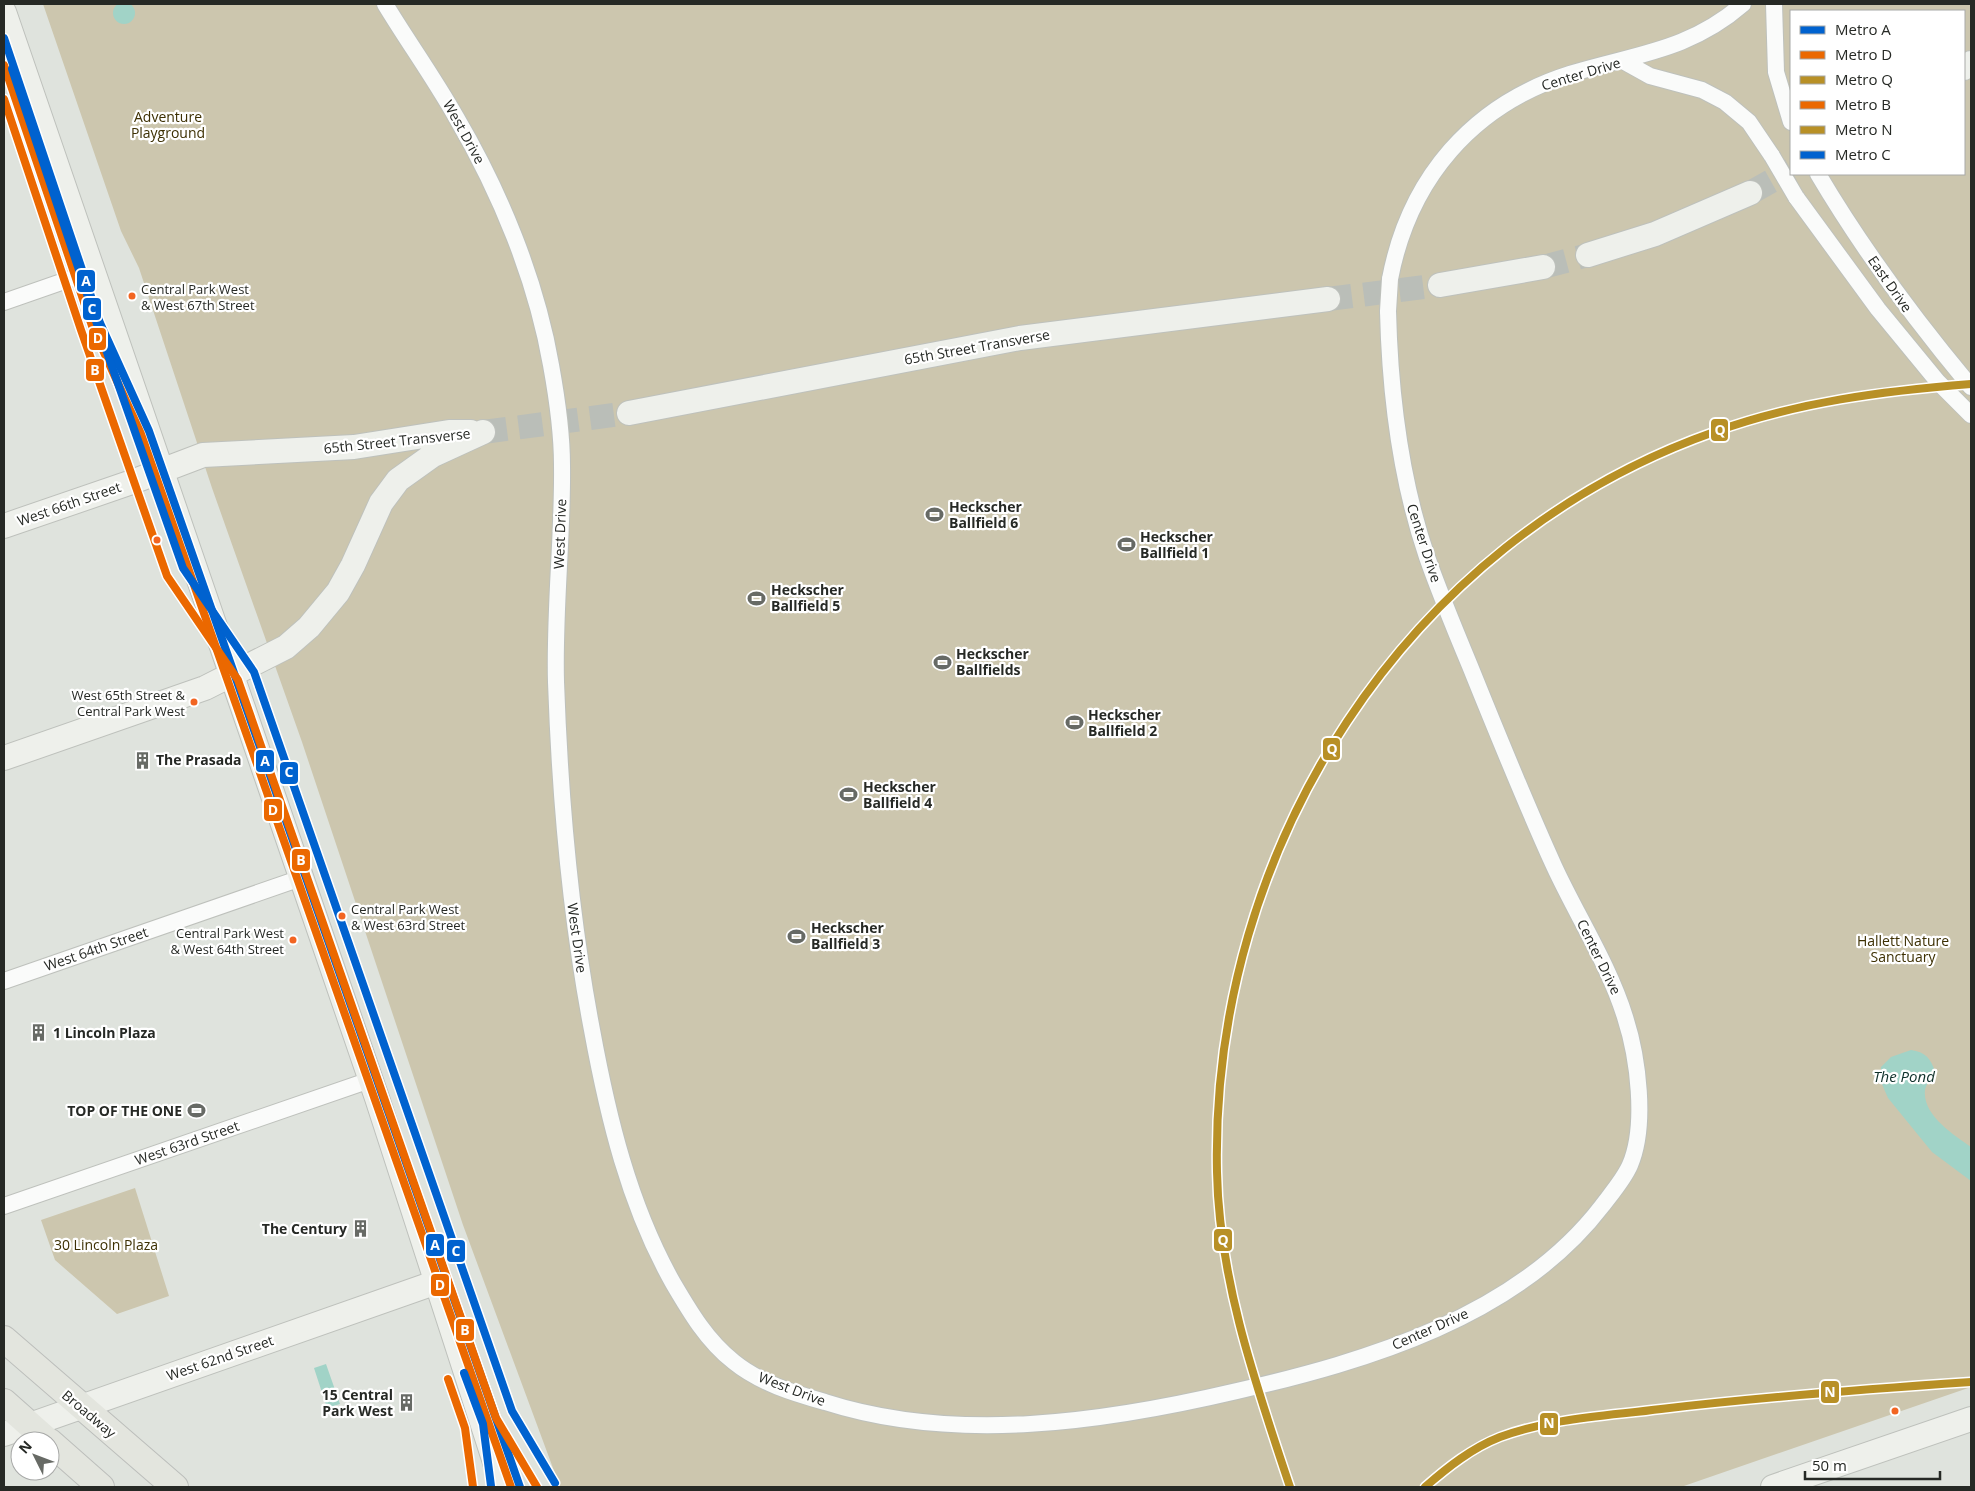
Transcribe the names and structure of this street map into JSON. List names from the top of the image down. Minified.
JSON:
{"streets":{"main road":["65th Street Transverse","West 66th Street","West 62nd Street","Broadway"],"street":["Center Drive","West Drive","East Drive","West 64th Street","West 63rd Street"]},"crossings":[["Center Drive","West Drive"],["65th Street Transverse","West 66th Street"],["West 62nd Street","Broadway"]],"water":["The Pond"],"parks":["Adventure Playground","Hallett Nature Sanctuary","30 Lincoln Plaza"],"places":{"other":["Central Park West & West 67th Street","West 65th Street & Central Park West","Central Park West & West 63rd Street","Central Park West & West 64th Street"],"sports":["Heckscher Ballfield 6","Heckscher Ballfield 1","Heckscher Ballfield 5","Heckscher Ballfields","Heckscher Ballfield 2","Heckscher Ballfield 4","Heckscher Ballfield 3","TOP OF THE ONE"],"building":["The Prasada","1 Lincoln Plaza","The Century","15 Central Park West"]},"lines":["metro line A","metro line D","metro line C","metro line B","metro line Q","metro line N"],"legend":["Metro A","Metro D","Metro Q","Metro B","Metro N","Metro C"],"scale_bar":"50 m","north":"top left"}
